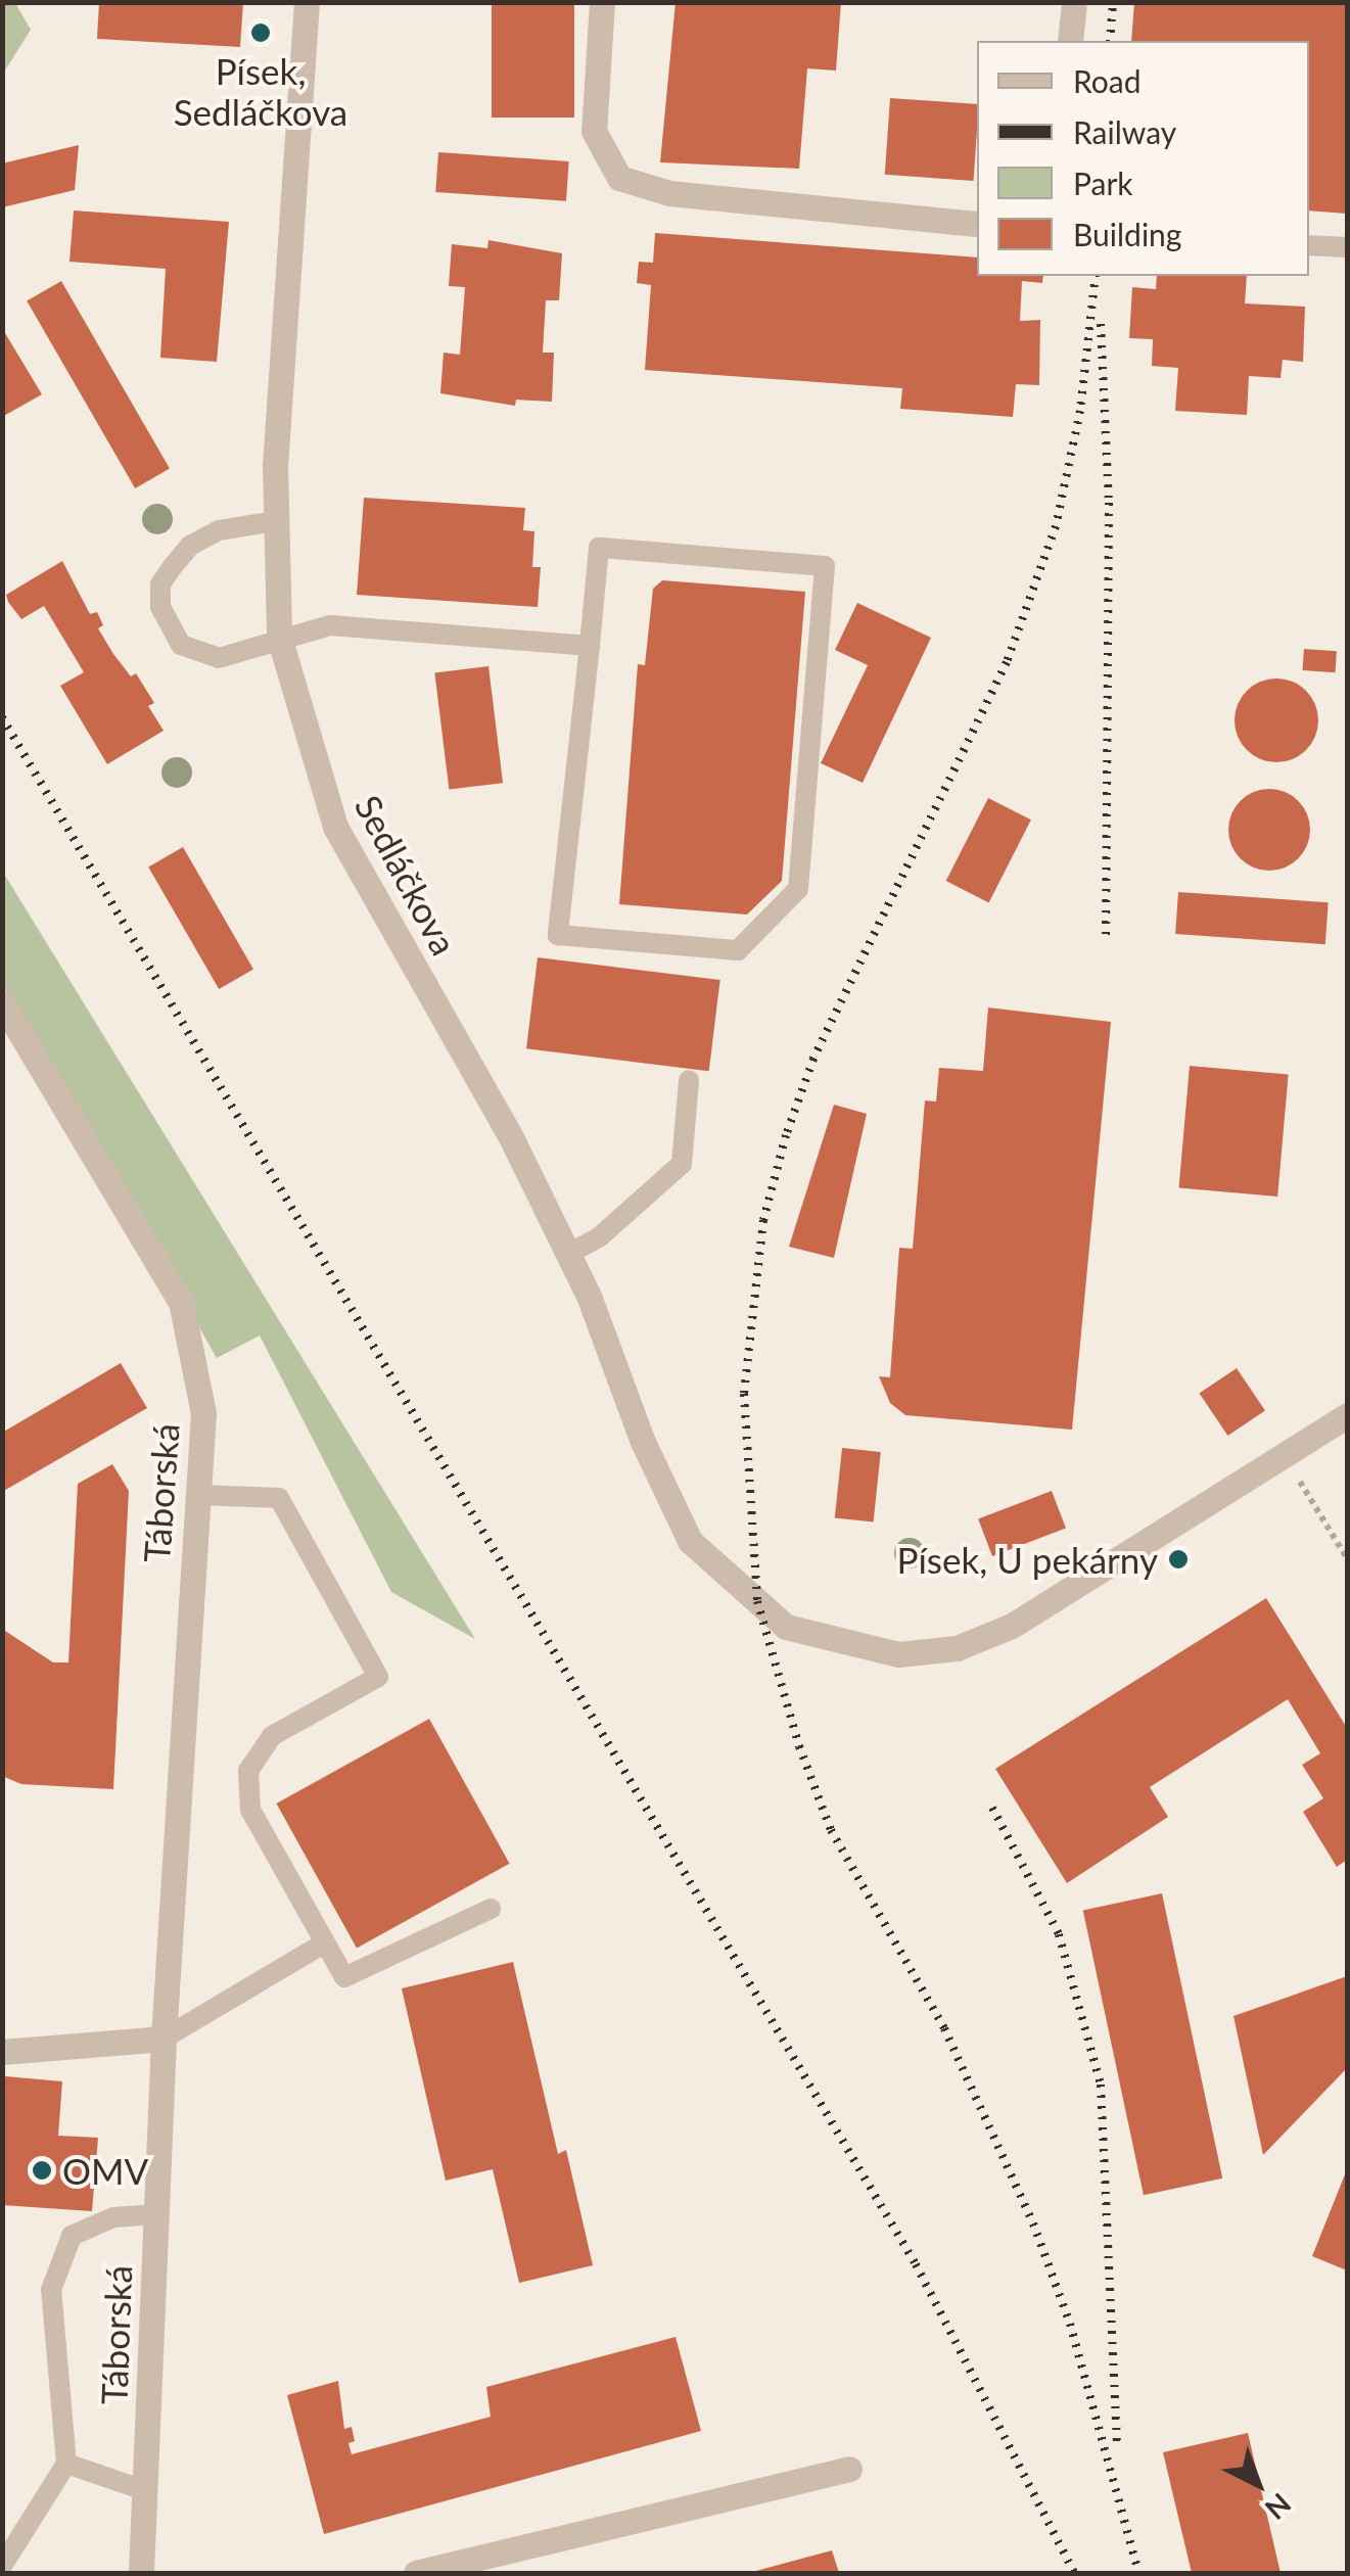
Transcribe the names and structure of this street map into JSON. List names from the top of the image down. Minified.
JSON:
{"streets":{"street":["Sedláčkova","Táborská"]},"places":["Písek, Sedláčkova","Písek, U pekárny","OMV"],"legend":["Road","Railway","Park","Building"],"north":"bottom right"}
